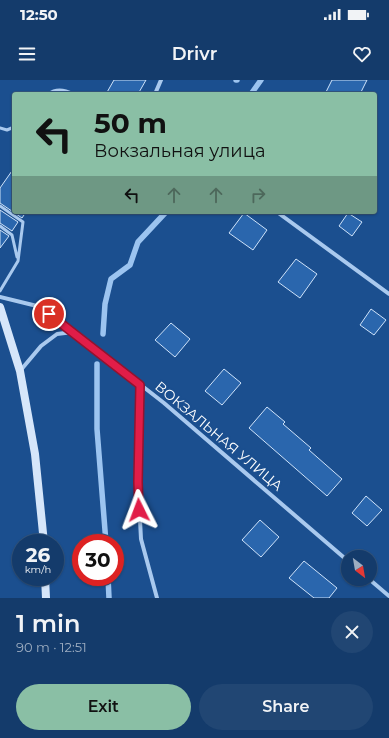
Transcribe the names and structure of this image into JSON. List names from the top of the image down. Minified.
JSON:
{"streets":{"street":["ВОКЗАЛЬНАЯ УЛИЦА"]},"north":"bottom right","page":{"status":"12:50","header":"Drivr","turn":["50 m","Вокзальная улица"],"speed":"26 km/h","limit":"30","heading":["1 min","90 m · 12:51"],"buttons":["Exit","Share"]}}
